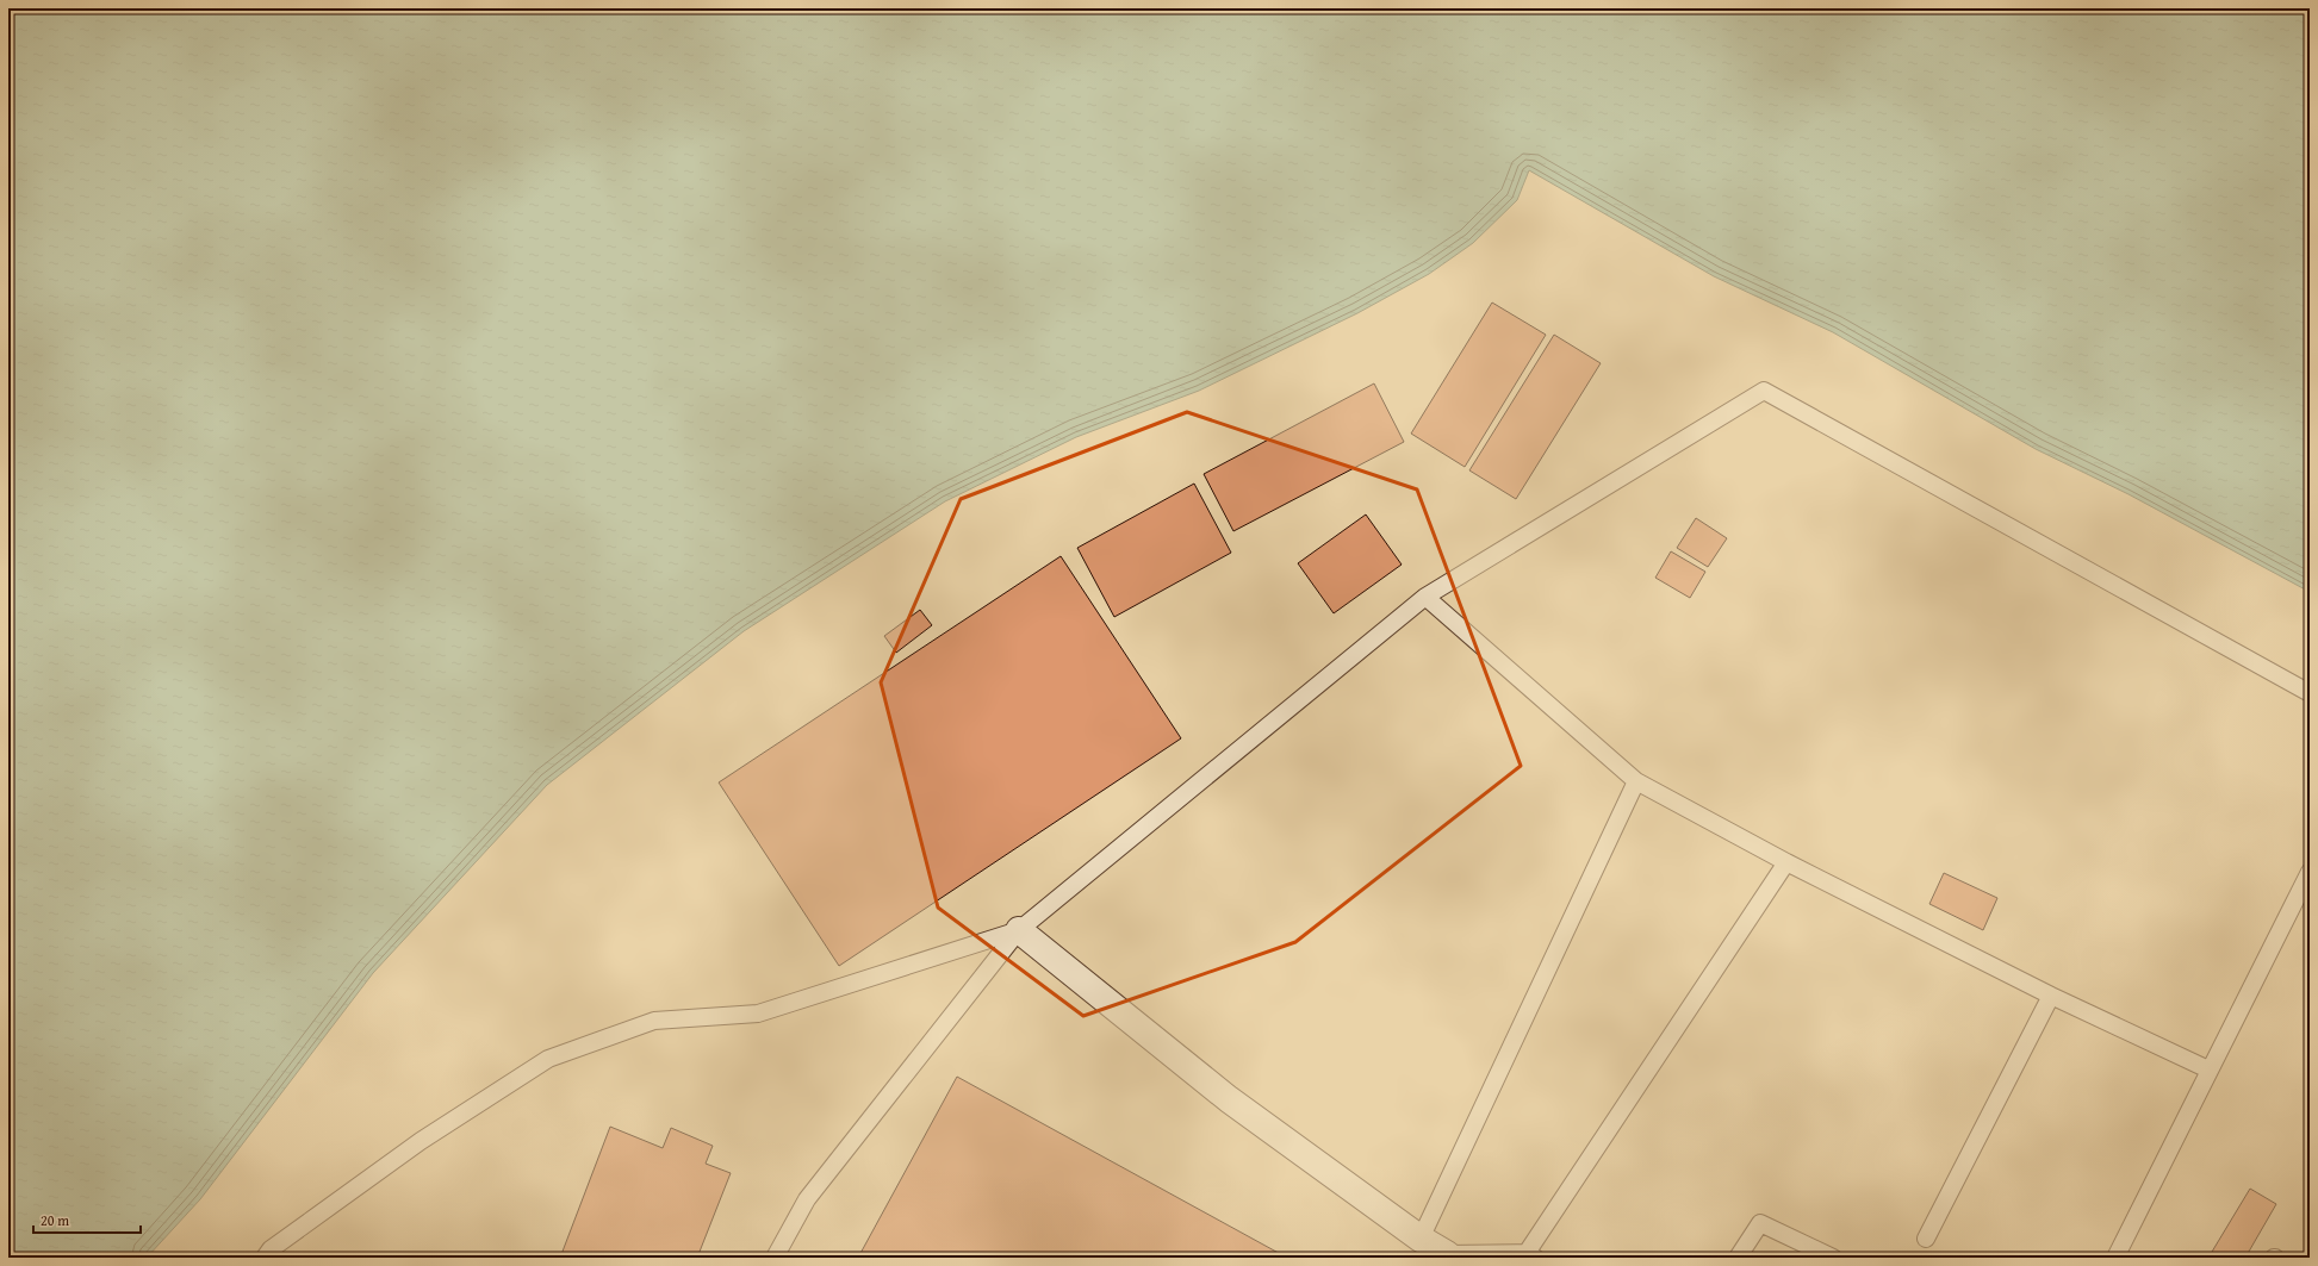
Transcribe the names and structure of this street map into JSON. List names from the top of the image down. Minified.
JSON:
{"scale_bar":"20 m"}
